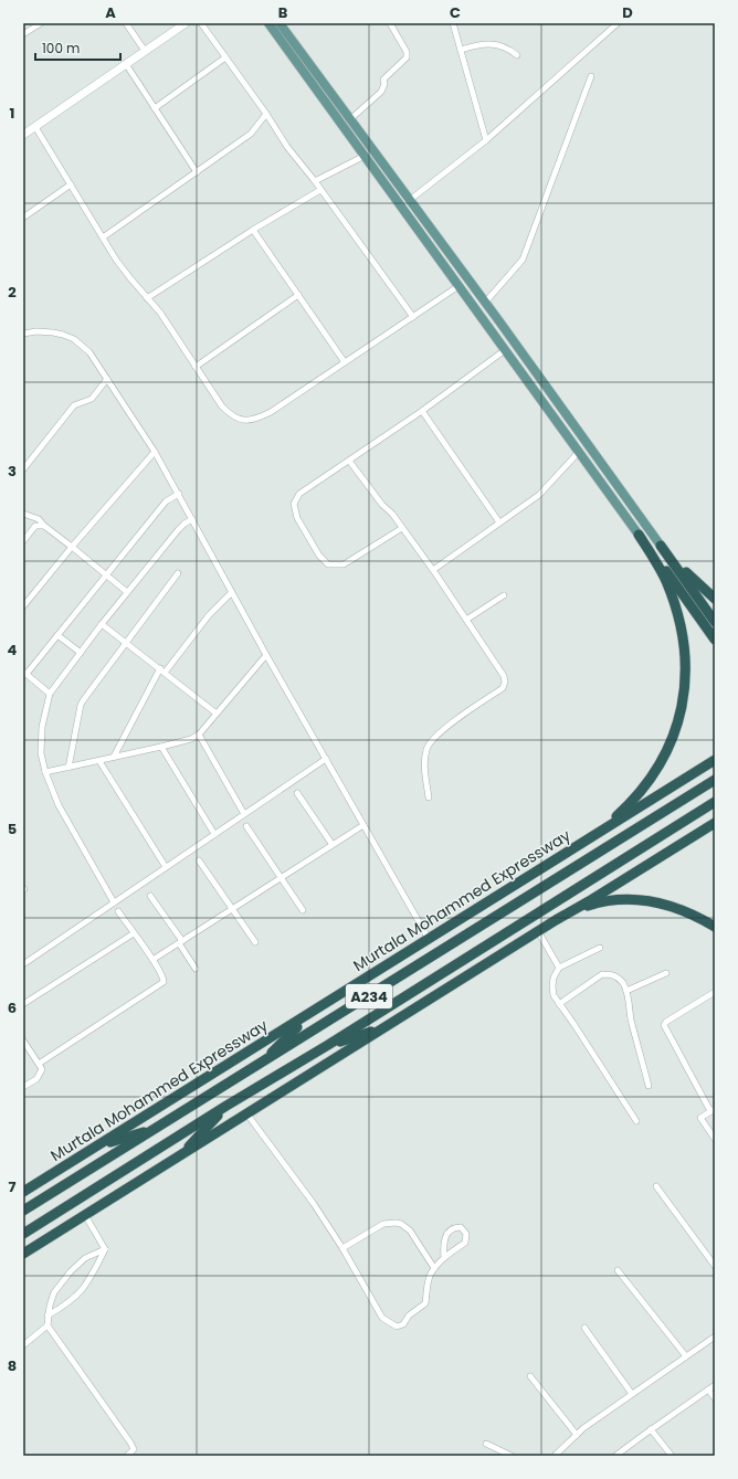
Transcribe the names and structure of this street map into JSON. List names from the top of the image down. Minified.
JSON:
{"streets":{"highway":["Murtala Mohammed Expressway","A234"]},"scale_bar":"100 m","grid":{"columns":["A","B","C","D"],"rows":["1","2","3","4","5","6","7","8"]}}
